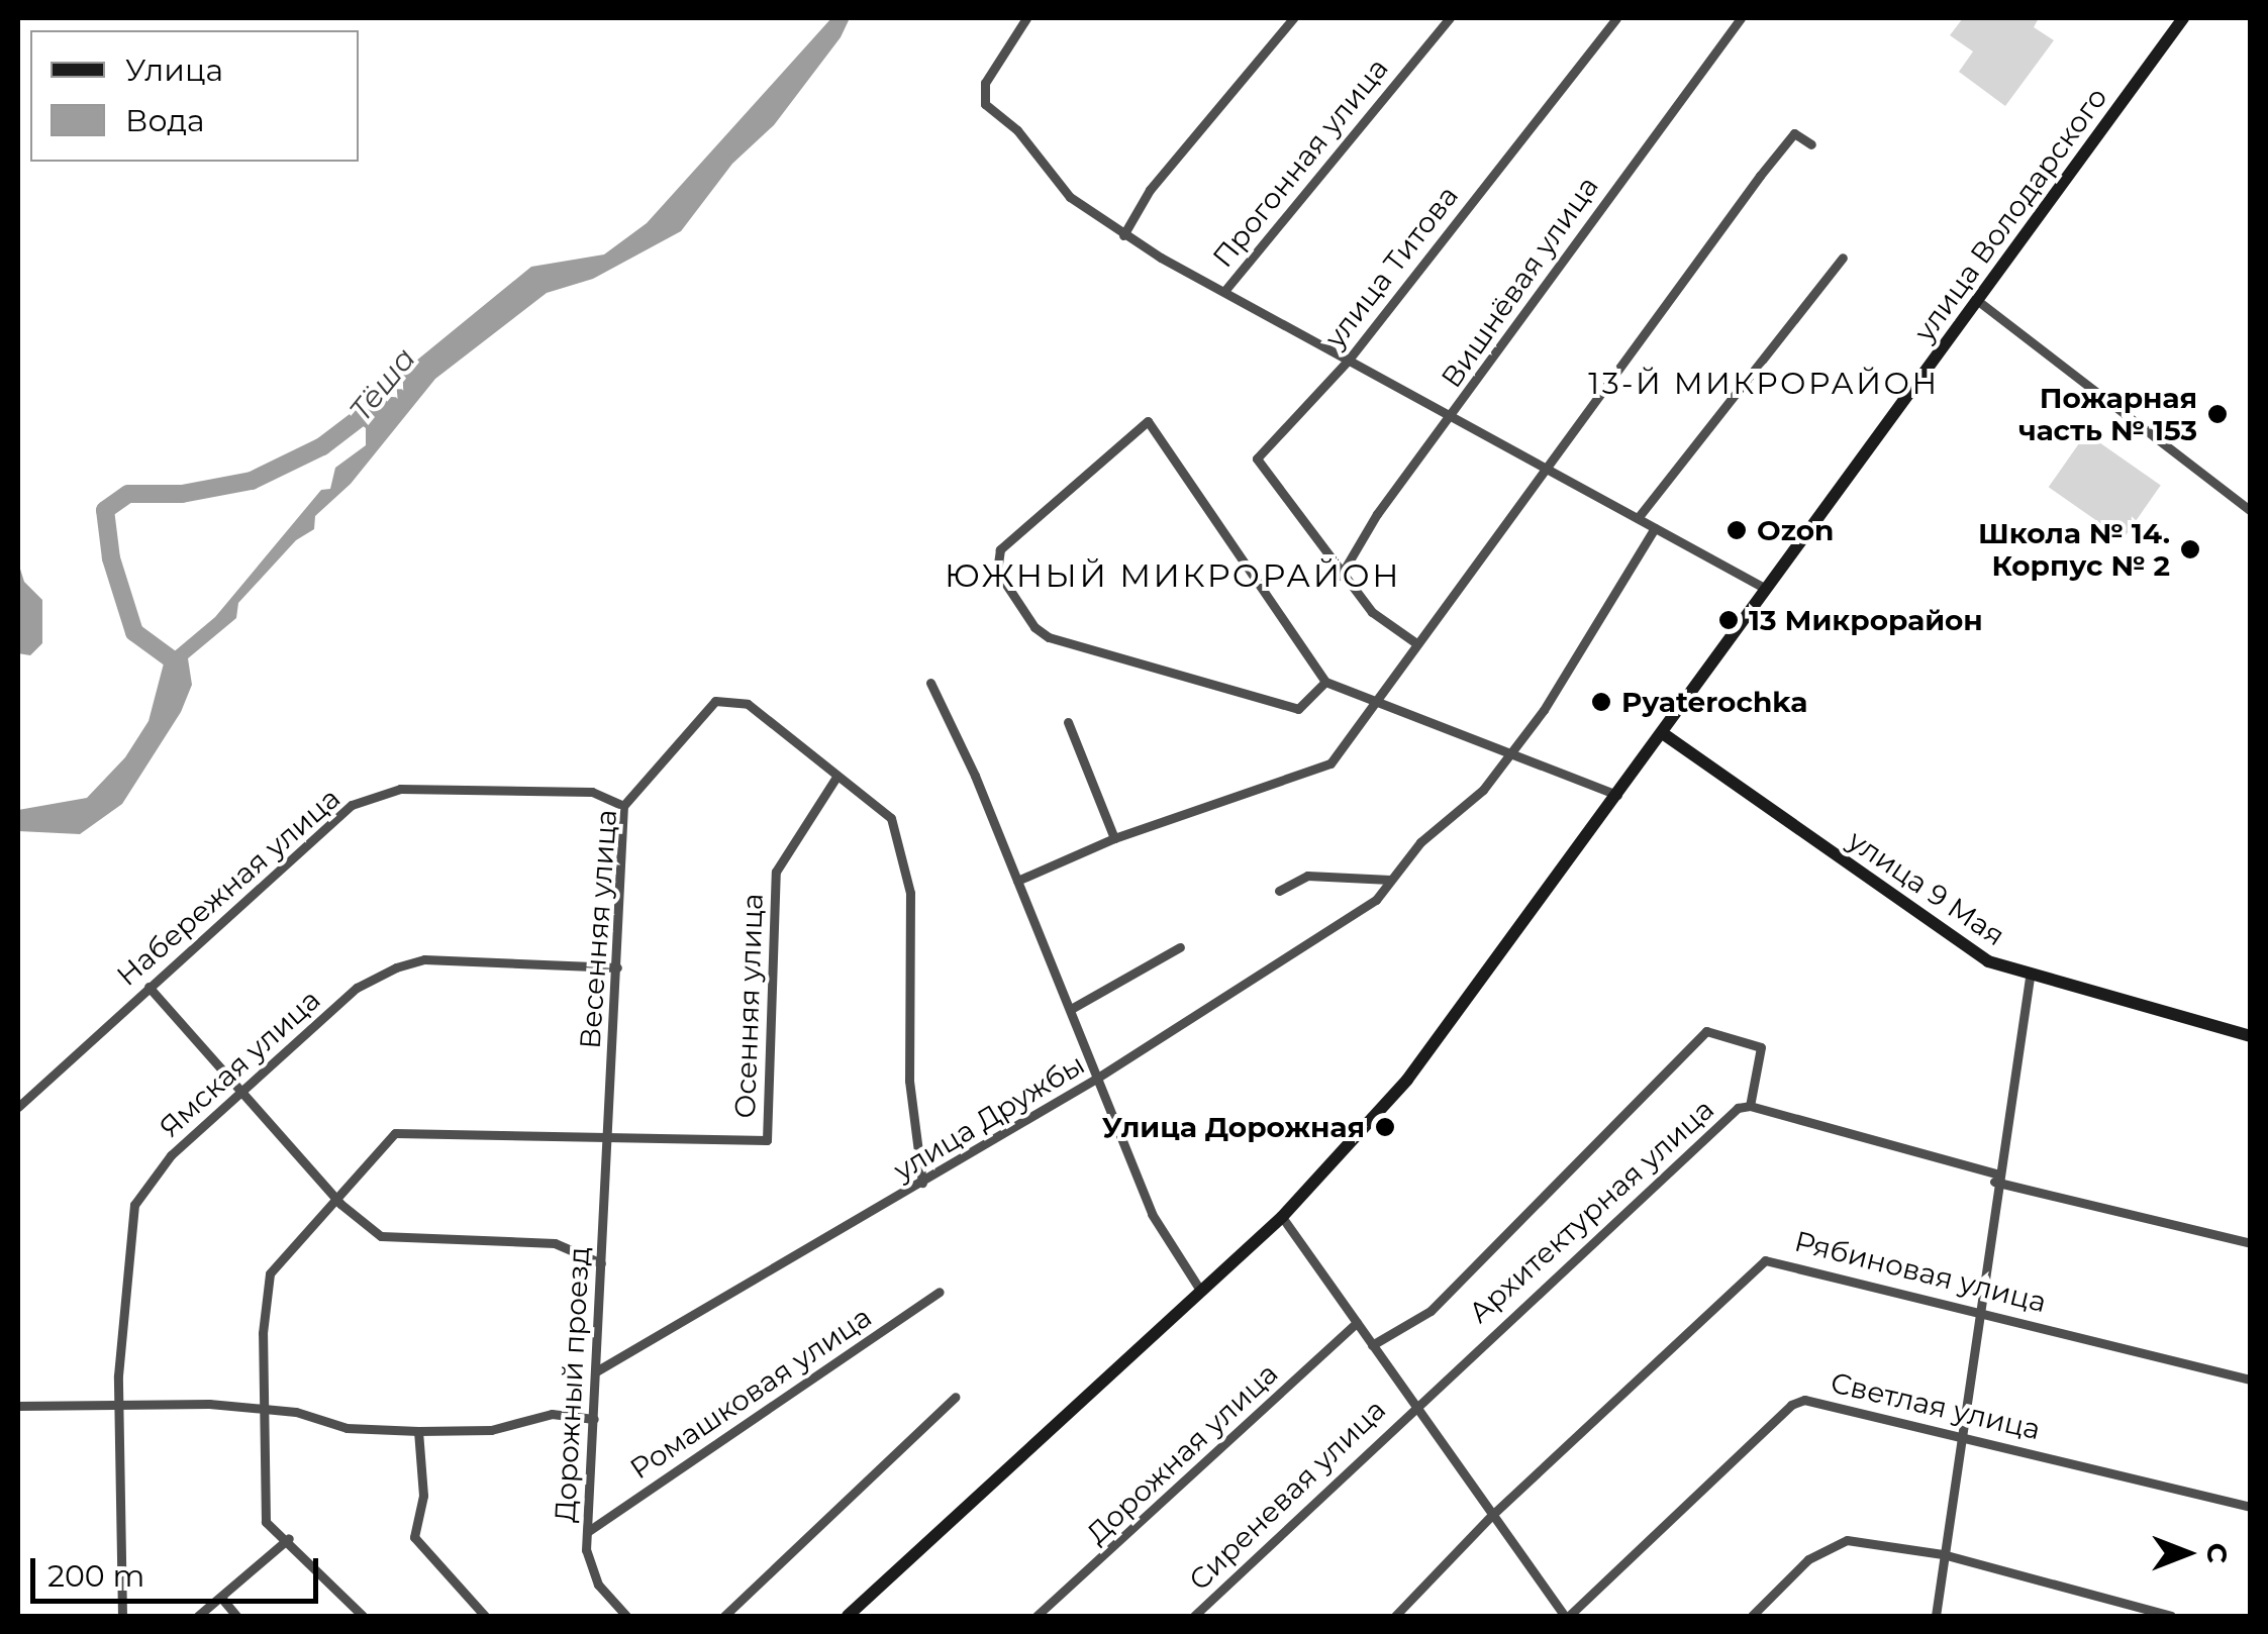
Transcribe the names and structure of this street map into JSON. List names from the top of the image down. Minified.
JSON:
{"streets":{"main road":["улица Володарского","улица 9 Мая"],"street":["Прогонная улица","улица Титова","Вишнёвая улица","Набережная улица","Весенняя улица","Осенняя улица","Ямская улица","улица Дружбы","Архитектурная улица","Рябиновая улица","Дорожный проезд","Ромашковая улица","Светлая улица","Дорожная улица","Сиреневая улица"]},"crossings":[["улица Володарского","улица 9 Мая"],["улица Титова","Вишнёвая улица"],["Набережная улица","Весенняя улица"],["Весенняя улица","Осенняя улица"],["Весенняя улица","Ямская улица"],["Весенняя улица","Дорожный проезд"],["Осенняя улица","Дорожный проезд"],["улица Дружбы","Дорожный проезд"],["Архитектурная улица","Сиреневая улица"],["Дорожный проезд","Ромашковая улица"]],"districts":["13-Й МИКРОРАЙОН","ЮЖНЫЙ МИКРОРАЙОН"],"water":["Тёша"],"places":["Пожарная часть № 153","Ozon","Школа № 14. Корпус № 2","13 Микрорайон","Pyaterochka","Улица Дорожная"],"legend":["Улица","Вода"],"scale_bar":"200 m","north":"right"}
